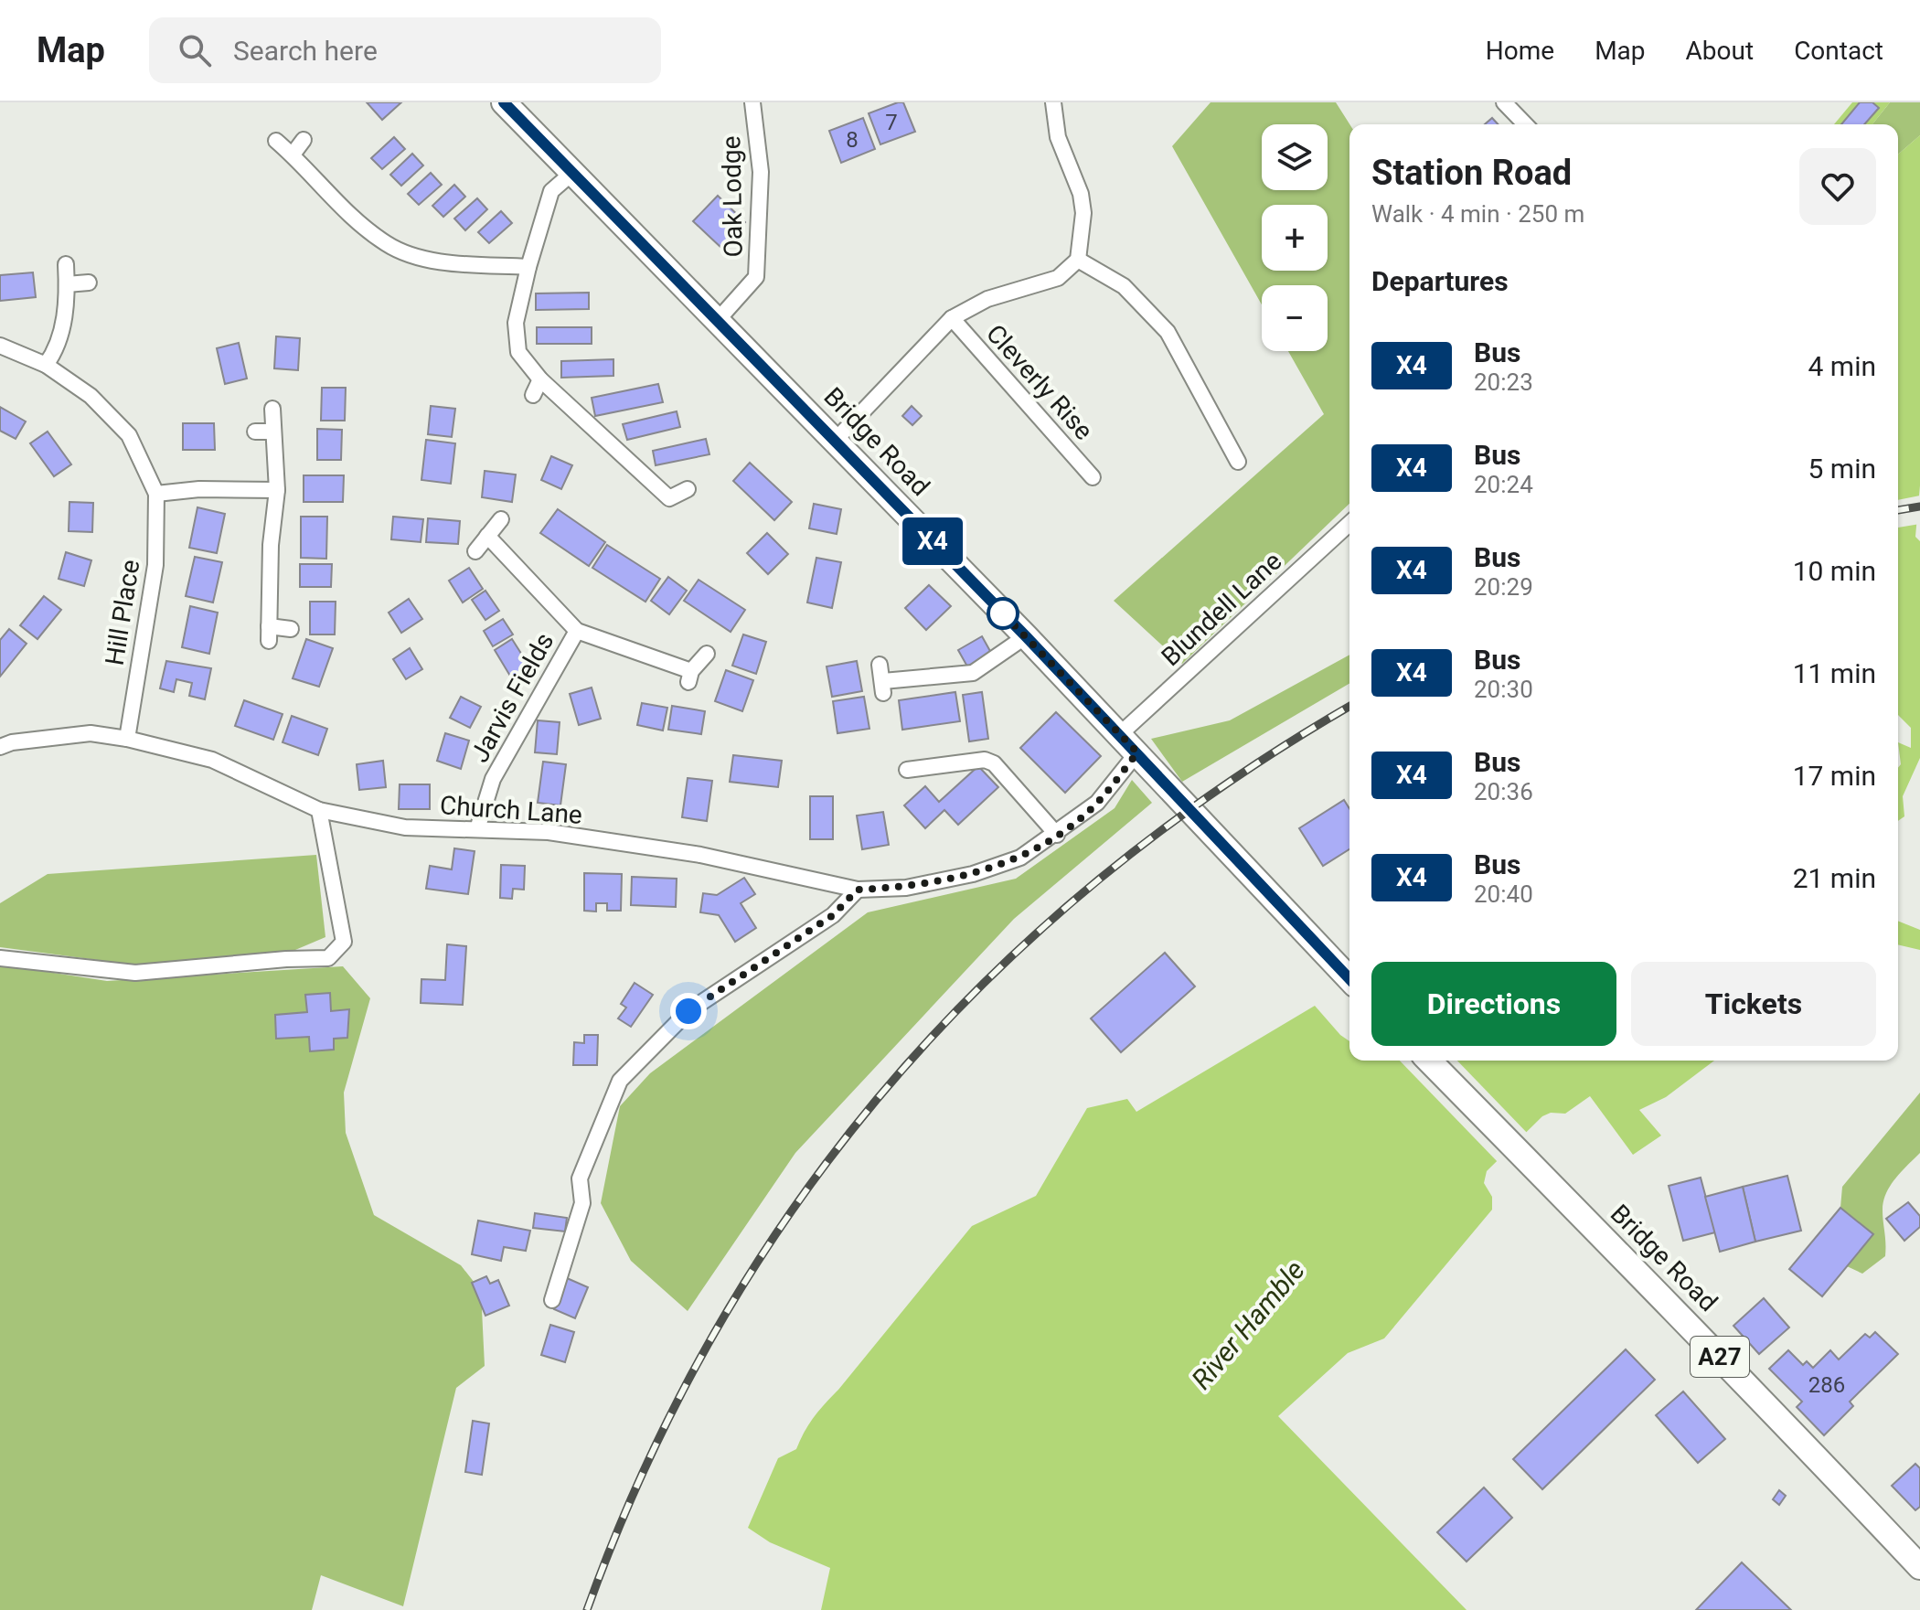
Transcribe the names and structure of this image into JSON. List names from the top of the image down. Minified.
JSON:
{"streets":{"main road":["Bridge Road","A27"],"street":["Oak Lodge","Cleverly Rise","Blundell Lane","Hill Place","Jarvis Fields","Church Lane"]},"crossings":[["Oak Lodge","Bridge Road"],["Cleverly Rise","Bridge Road"],["Bridge Road","Blundell Lane"],["Bridge Road","Church Lane"],["Jarvis Fields","Church Lane"]],"water":["River Hamble"],"lines":["bus line X4"],"house_numbers":["7","8","286"],"page":{"header":"Map","search":"Search here","nav":["Home","Map","About","Contact"],"on_map":"X4","map_buttons":["+","−"],"heading":[["Station Road","Walk · 4 min · 250 m"],"Departures"],"list":[{"mark":"X4","name":"Bus","note":"20:23","value":"4 min"},{"mark":"X4","name":"Bus","note":"20:24","value":"5 min"},{"mark":"X4","name":"Bus","note":"20:29","value":"10 min"},{"mark":"X4","name":"Bus","note":"20:30","value":"11 min"},{"mark":"X4","name":"Bus","note":"20:36","value":"17 min"},{"mark":"X4","name":"Bus","note":"20:40","value":"21 min"}],"buttons":["Directions","Tickets"]}}
